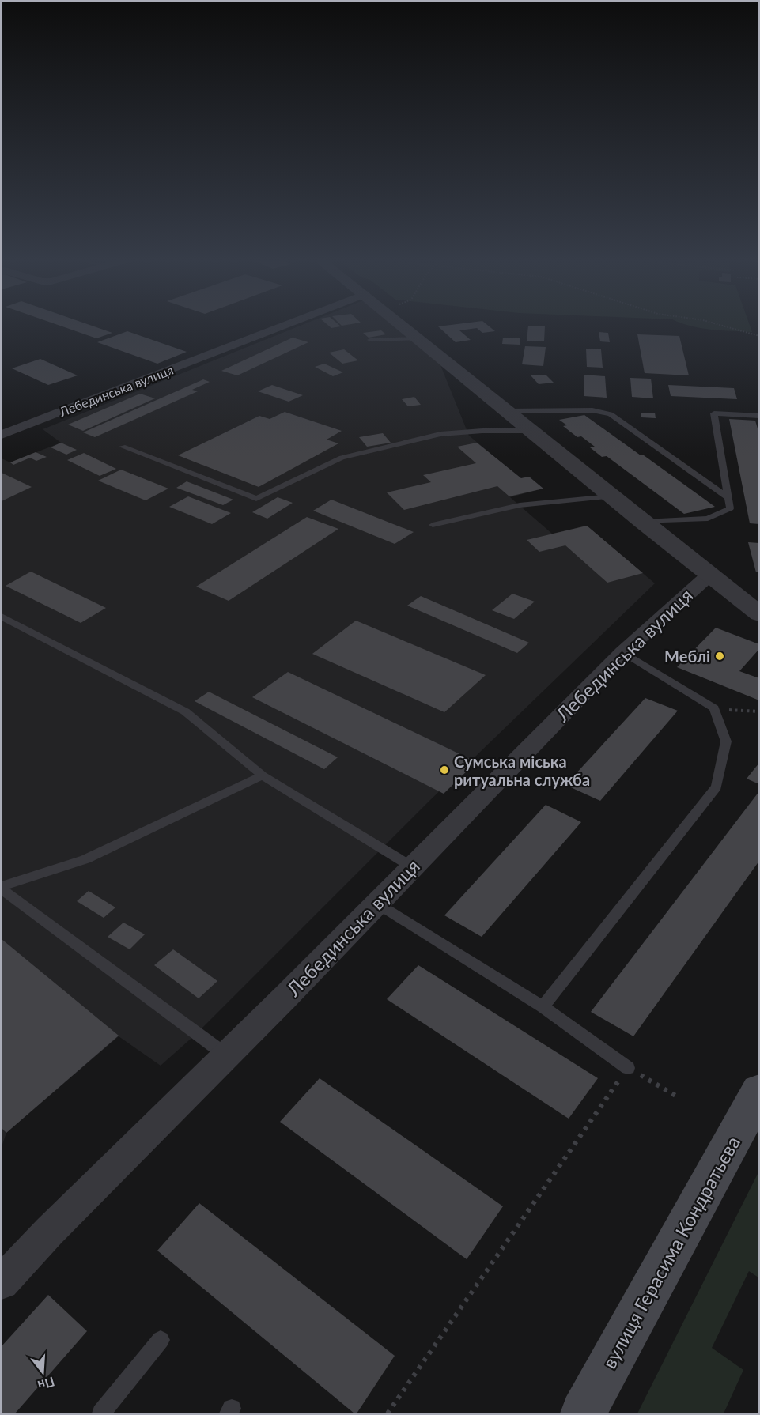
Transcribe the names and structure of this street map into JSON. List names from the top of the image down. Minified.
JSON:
{"streets":{"main road":["вулиця Герасима Кондратьєва"],"street":["Лебединська вулиця"]},"places":["Меблі","Сумська міська ритуальна служба"],"north":"bottom"}
